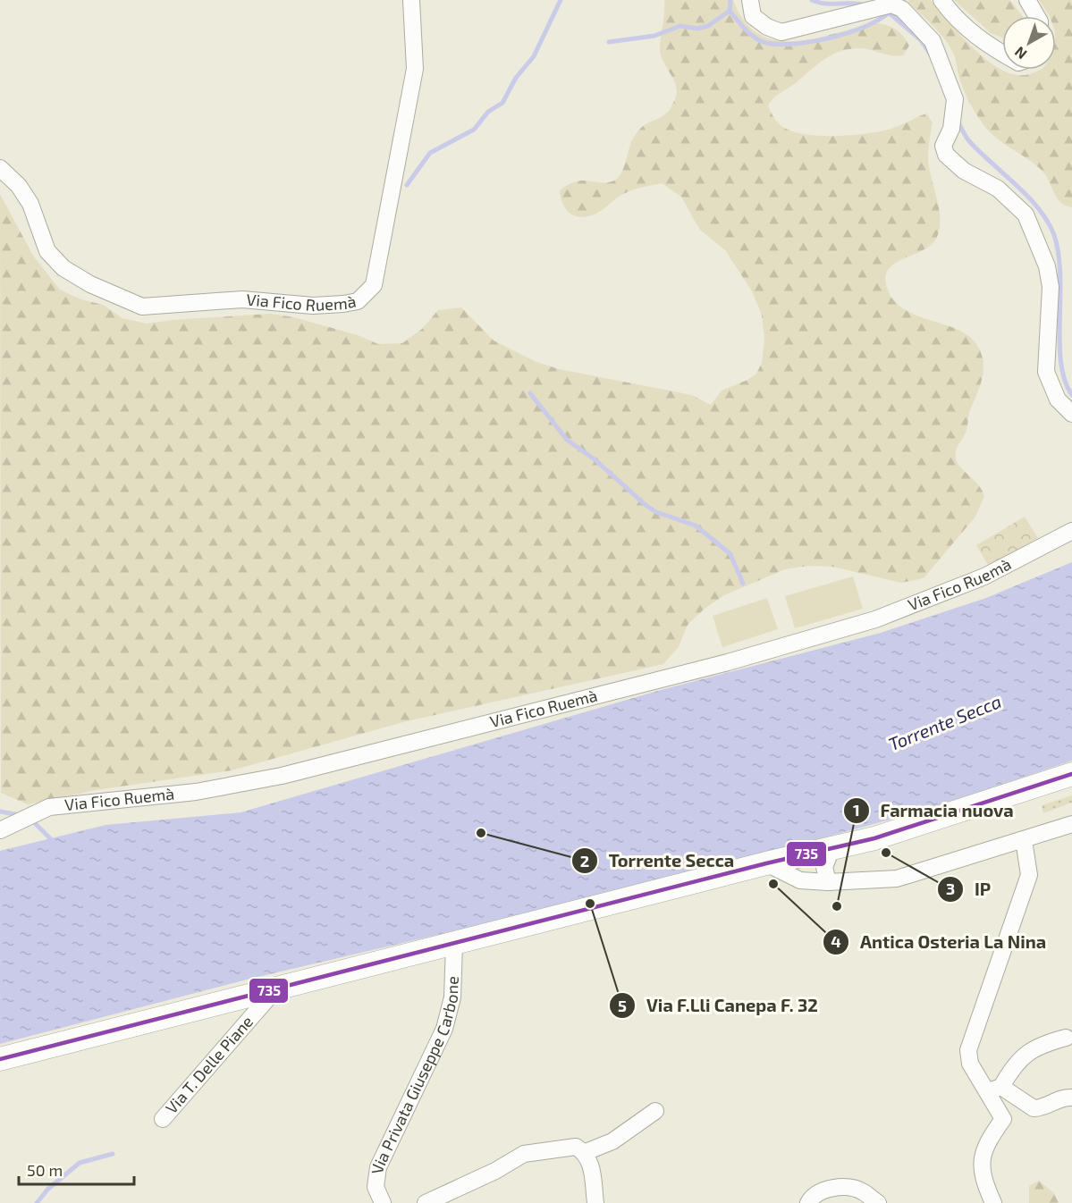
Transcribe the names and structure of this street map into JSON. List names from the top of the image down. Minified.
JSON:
{"streets":{"street":["Via Fico Ruemà","Via T. Delle Piane","Via Privata Giuseppe Carbone"]},"water":["Torrente Secca"],"places":["Torrente Secca","IP","Antica Osteria La Nina","Via F.Lli Canepa F. 32","Farmacia nuova"],"lines":["transit line 735"],"scale_bar":"50 m","north":"bottom left"}
